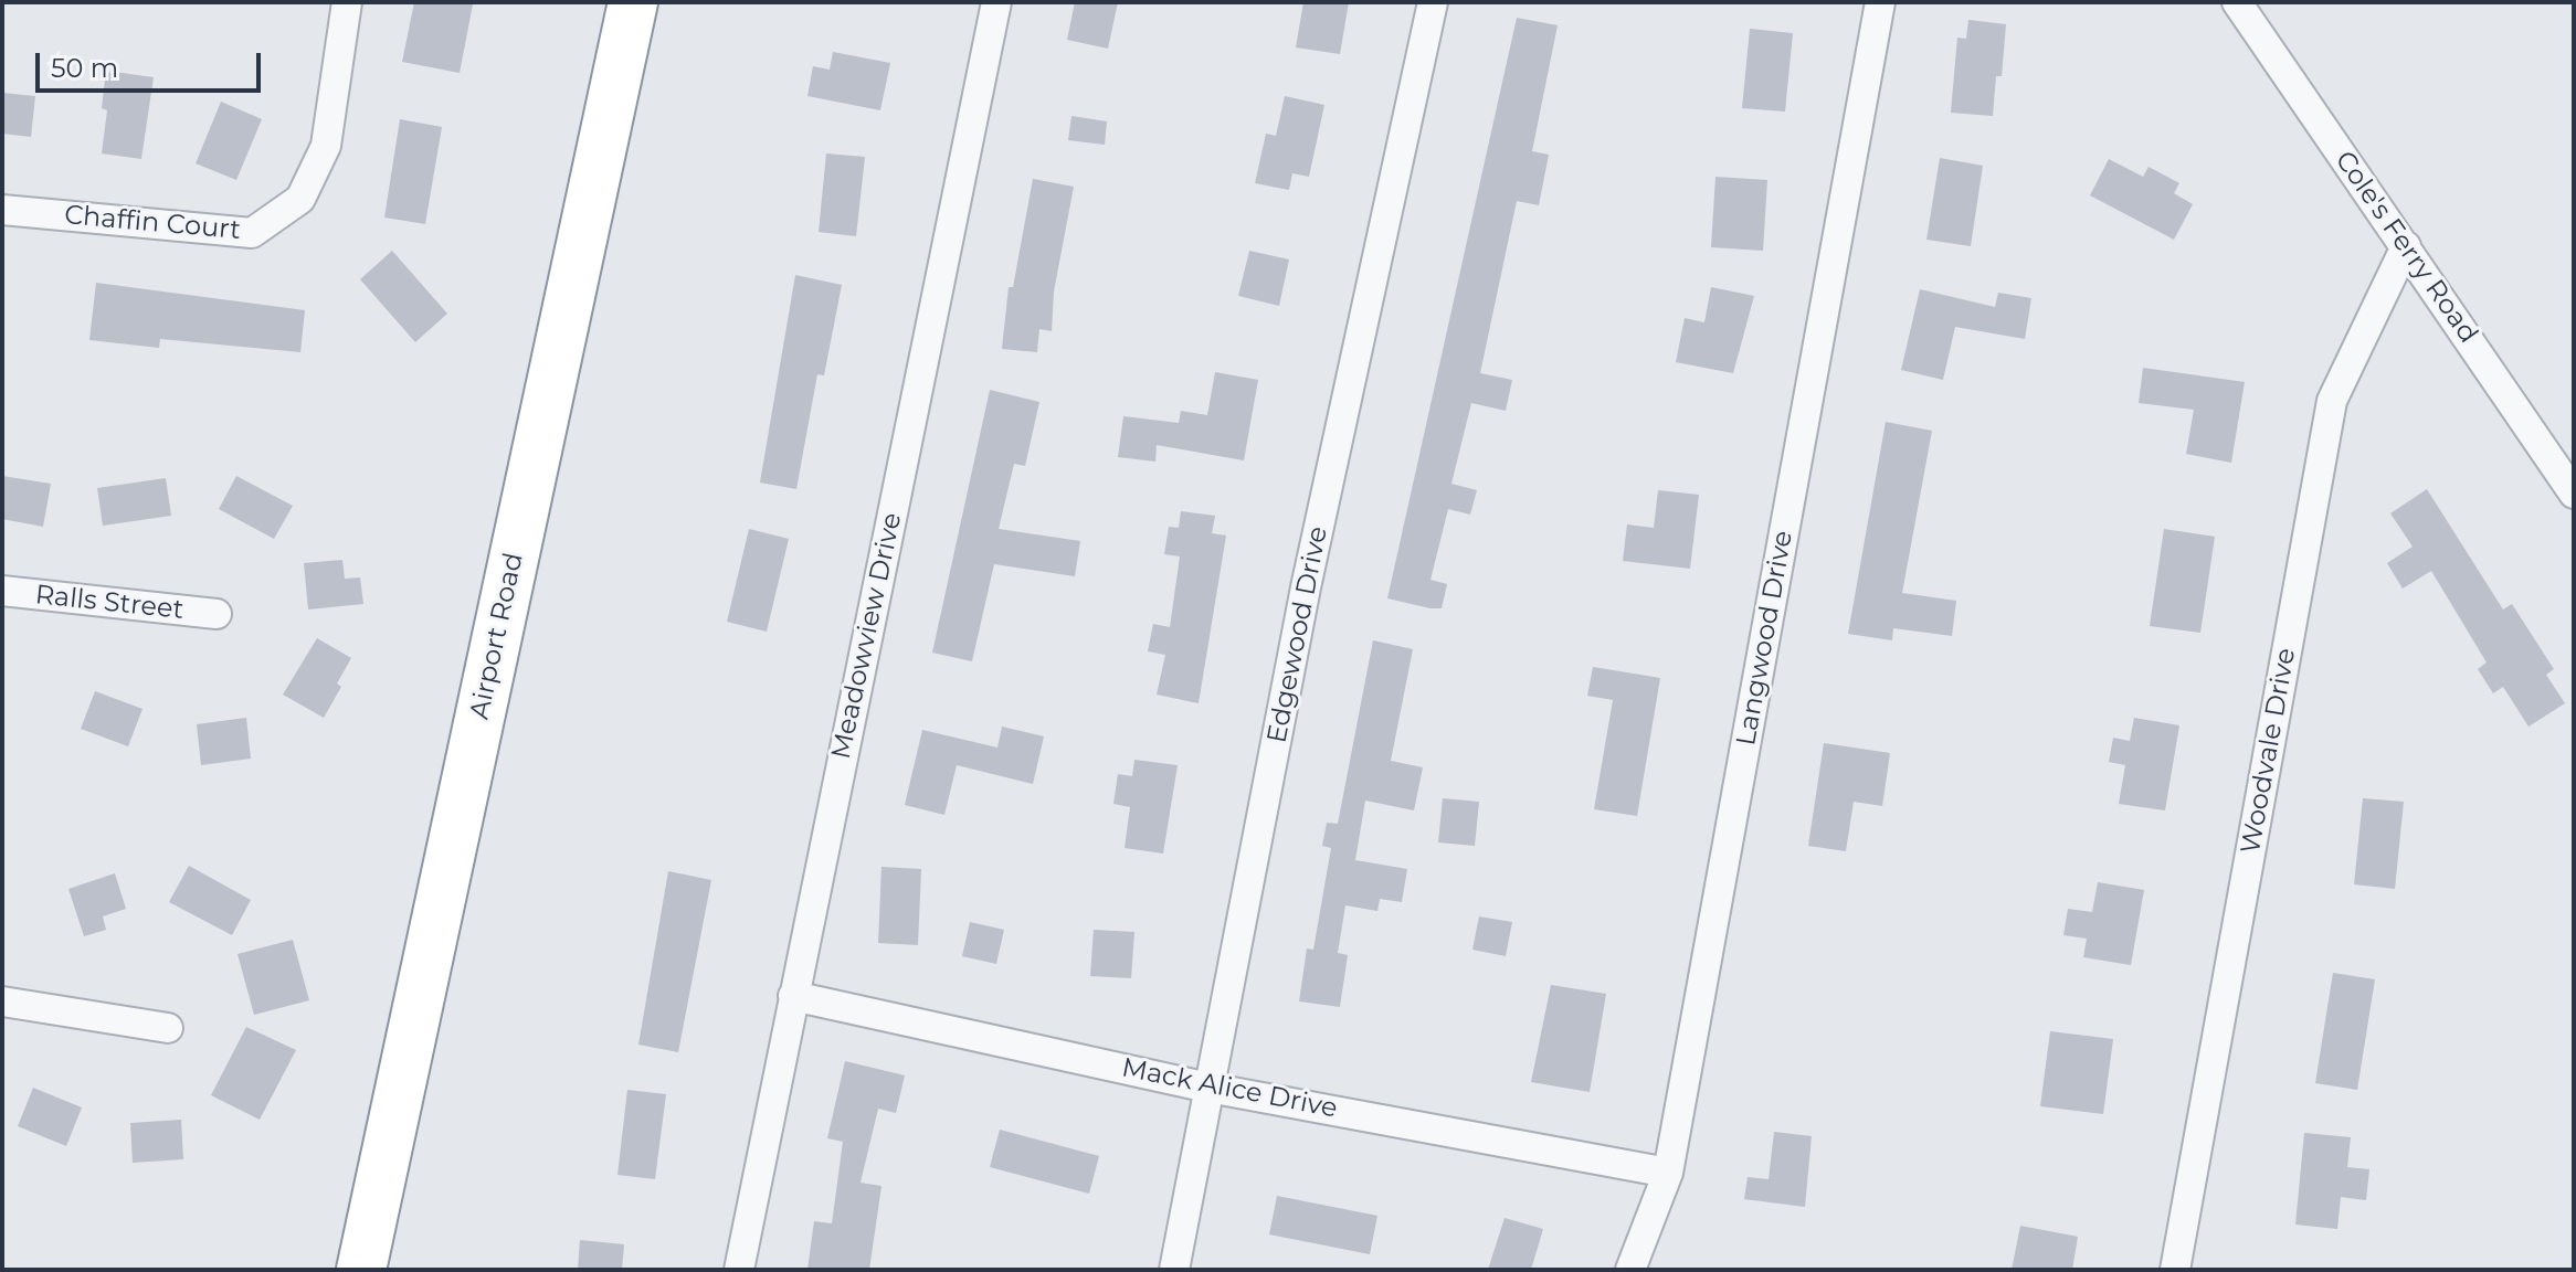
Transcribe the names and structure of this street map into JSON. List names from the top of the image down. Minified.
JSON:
{"streets":{"highway":["Airport Road"],"street":["Chaffin Court","Cole's Ferry Road","Ralls Street","Edgewood Drive","Meadowview Drive","Langwood Drive","Woodvale Drive","Mack Alice Drive"]},"crossings":[["Cole's Ferry Road","Woodvale Drive"],["Edgewood Drive","Mack Alice Drive"],["Meadowview Drive","Mack Alice Drive"],["Langwood Drive","Mack Alice Drive"]],"scale_bar":"50 m"}
